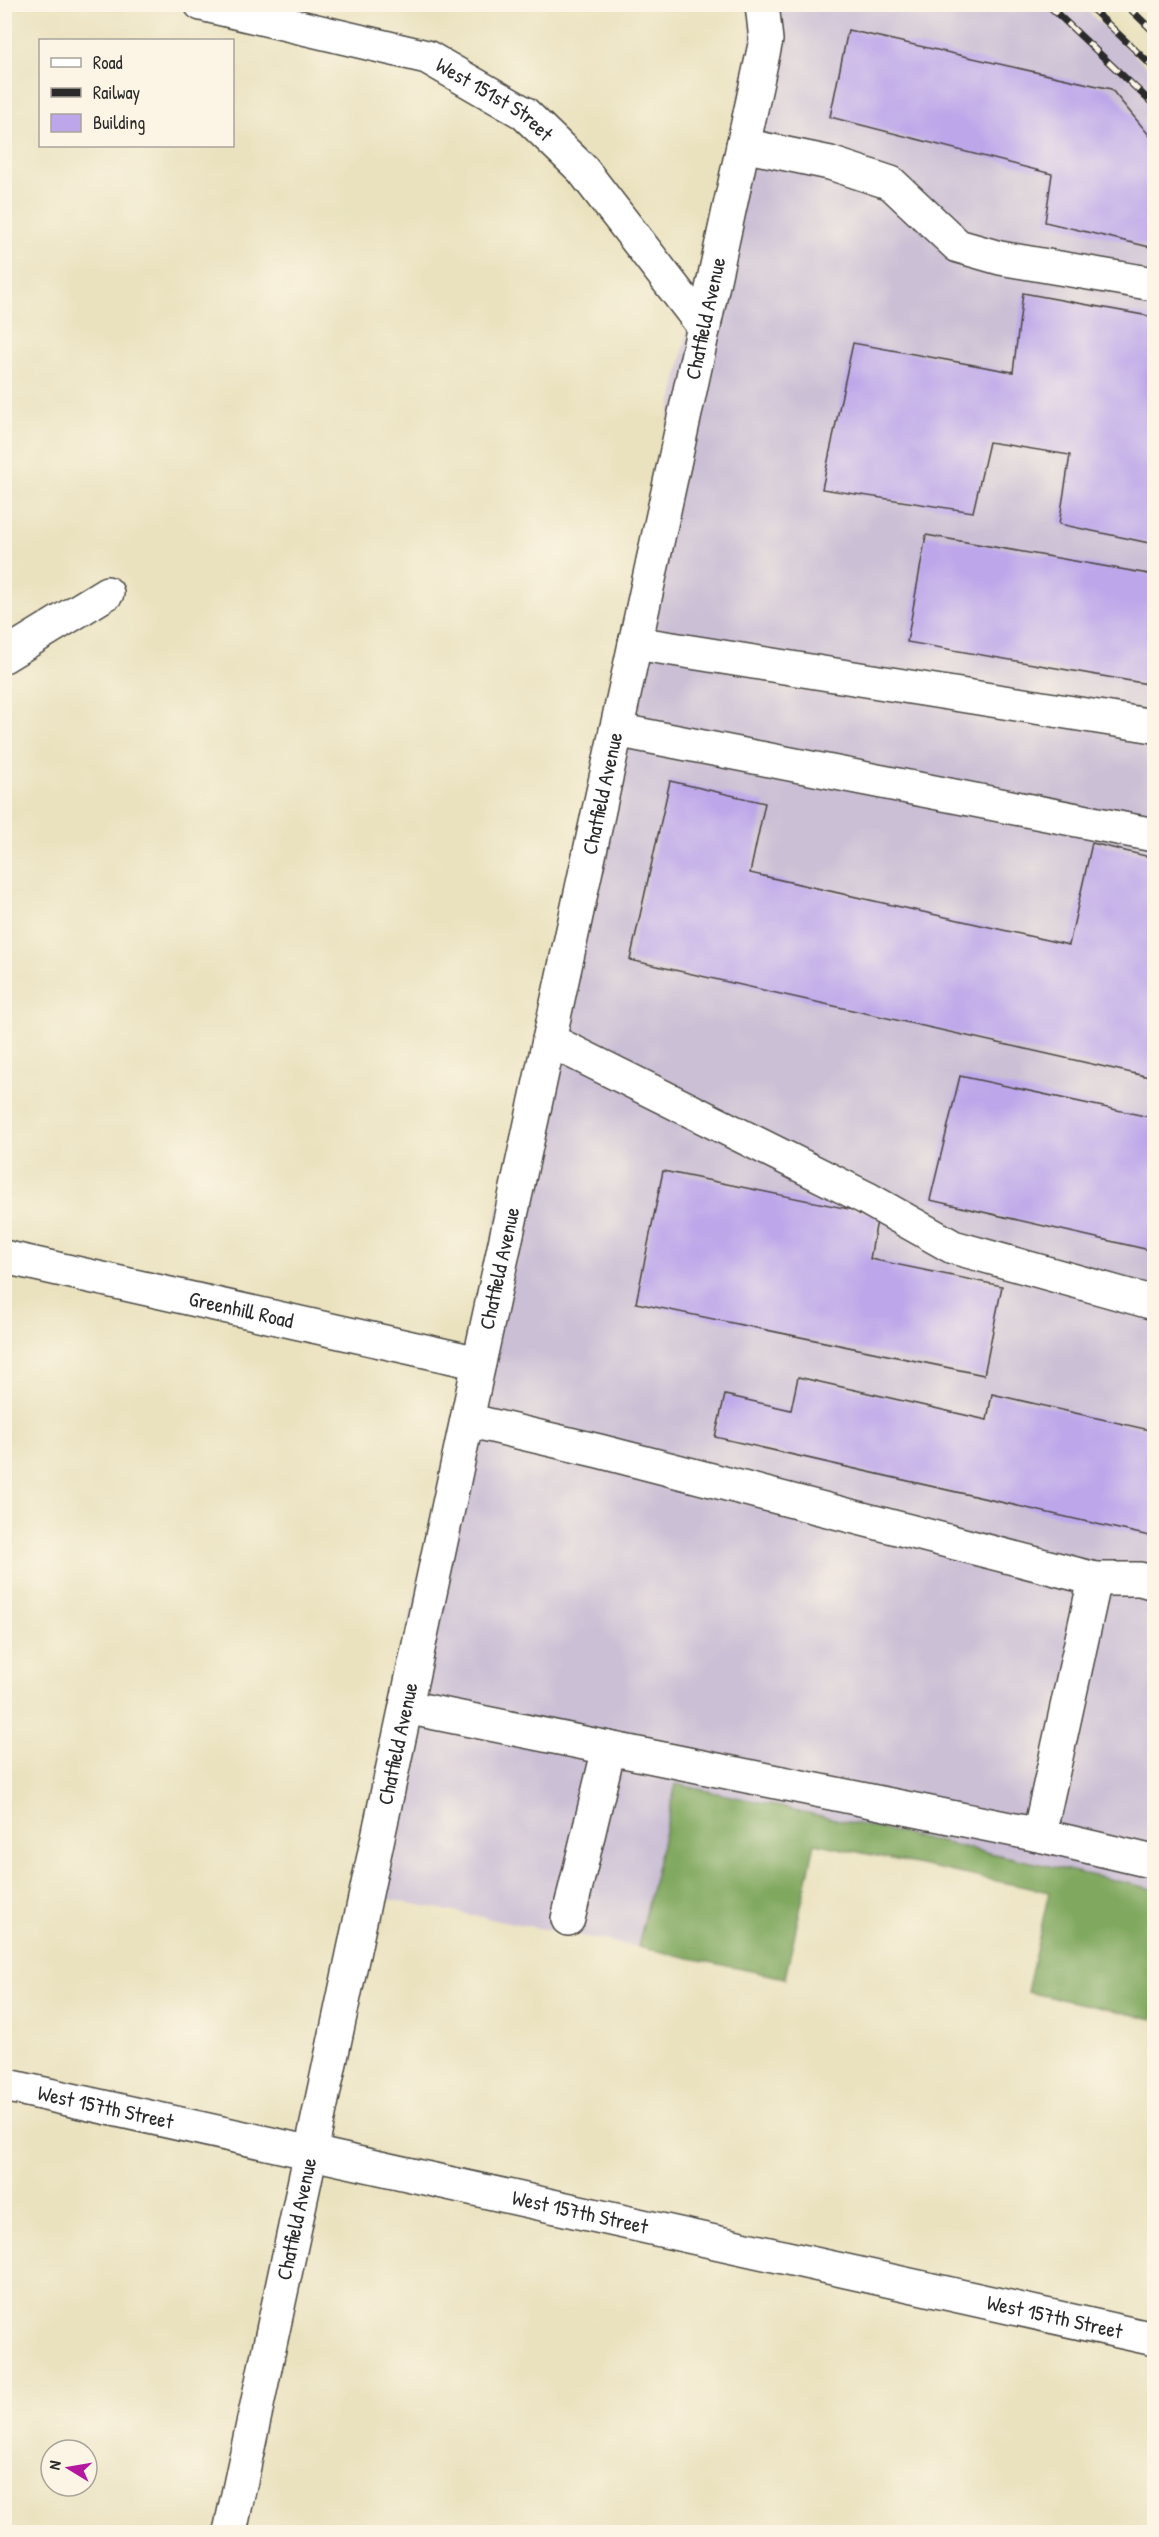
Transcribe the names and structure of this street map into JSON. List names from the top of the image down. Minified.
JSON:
{"streets":{"street":["West 151st Street","Chatfield Avenue","Greenhill Road","West 157th Street"]},"crossings":[["West 151st Street","Chatfield Avenue"],["Chatfield Avenue","Greenhill Road"],["Chatfield Avenue","West 157th Street"]],"legend":["Road","Railway","Building"],"north":"left"}
